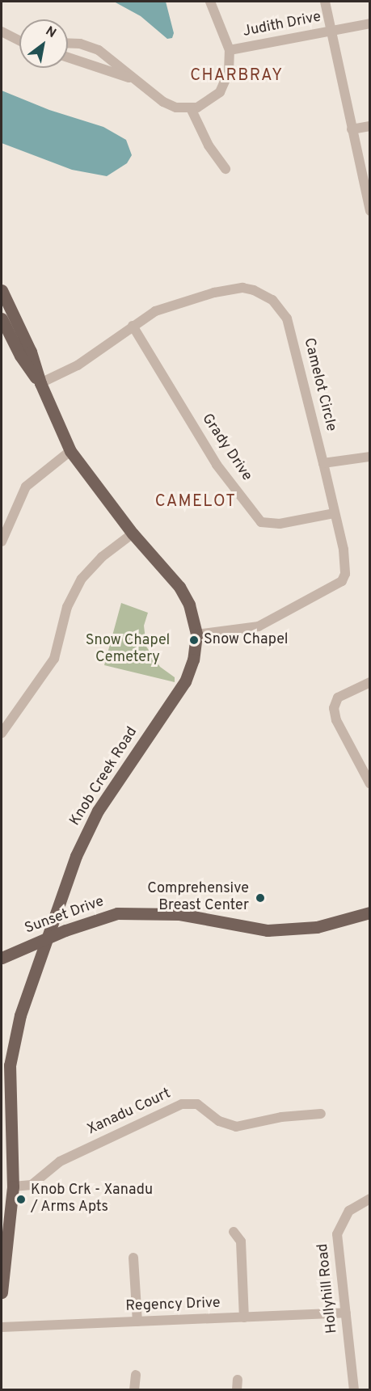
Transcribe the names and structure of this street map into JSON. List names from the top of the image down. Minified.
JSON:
{"streets":{"main road":["Knob Creek Road","Sunset Drive"],"street":["Judith Drive","Camelot Circle","Grady Drive","Xanadu Court","Hollyhill Road","Regency Drive"]},"crossings":[["Camelot Circle","Grady Drive"],["Camelot Circle","Knob Creek Road"],["Knob Creek Road","Sunset Drive"],["Knob Creek Road","Xanadu Court"],["Hollyhill Road","Regency Drive"]],"districts":["CHARBRAY","CAMELOT"],"parks":["Snow Chapel Cemetery"],"places":["Snow Chapel","Comprehensive Breast Center","Knob Crk - Xanadu / Arms Apts"],"north":"top right"}
